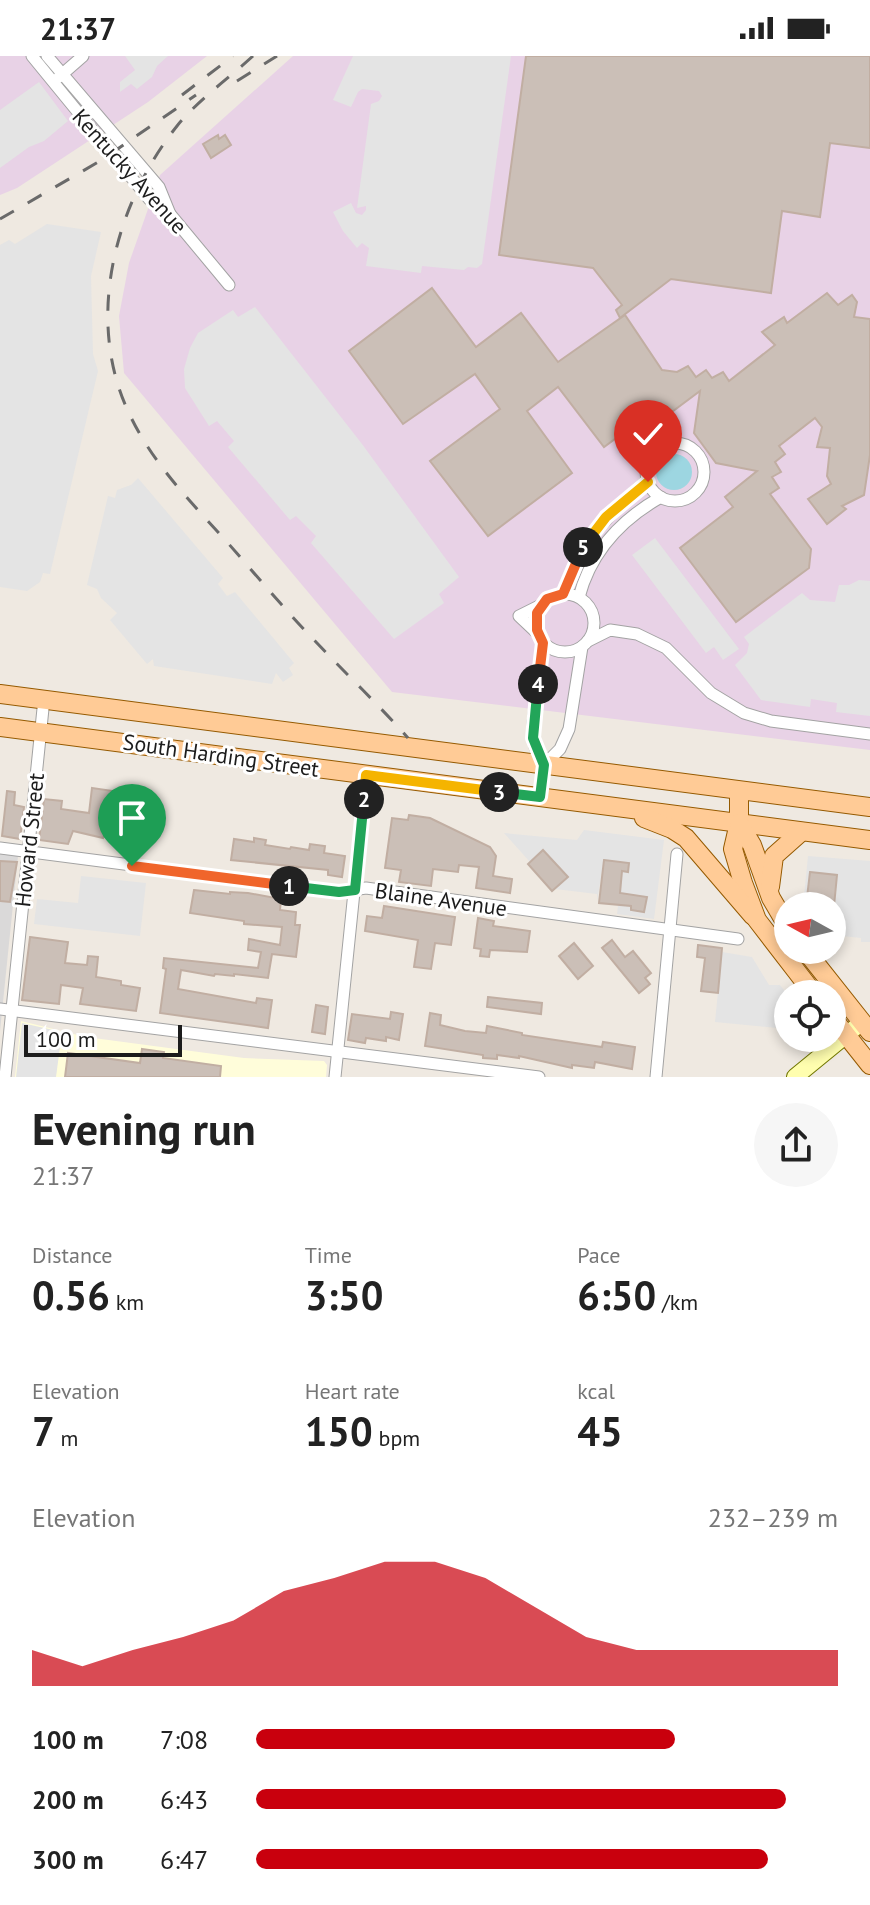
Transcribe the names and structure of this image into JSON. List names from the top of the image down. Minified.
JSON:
{"streets":{"main road":["South Harding Street"],"street":["Kentucky Avenue","Howard Street","Blaine Avenue"]},"crossings":[["South Harding Street","Howard Street"],["Howard Street","Blaine Avenue"]],"scale_bar":"100 m","north":"left","page":{"status":"21:37","pins":["5","4","3","2","1"],"scale":"100 m","heading":["Evening run","21:37"],"stats":[["Distance","0.56 km"],["Time","3:50"],["Pace","6:50 /km"],["Elevation","7 m"],["Heart rate","150 bpm"],["kcal","45"]],"chart":["Elevation","232–239 m"],"list":[{"name":"100 m","note":"7:08"},{"name":"200 m","note":"6:43"},{"name":"300 m","note":"6:47"}]}}
